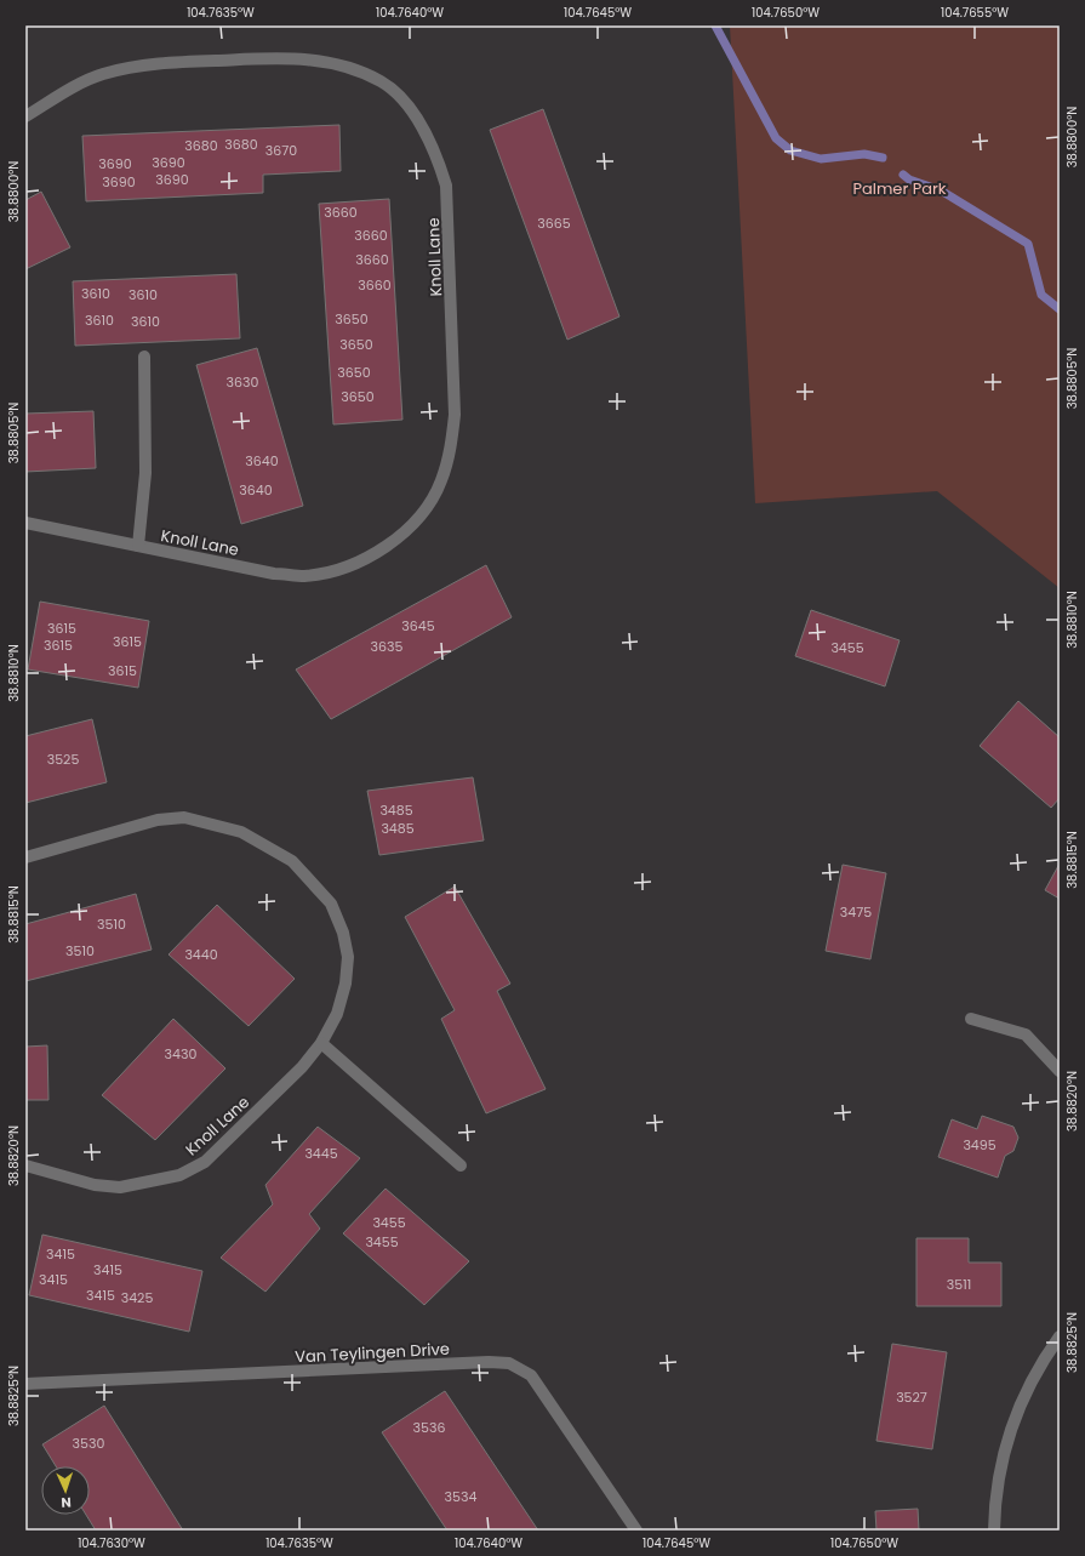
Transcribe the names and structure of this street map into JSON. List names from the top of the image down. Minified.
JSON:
{"streets":{"street":["Knoll Lane","Van Teylingen Drive"]},"parks":["Palmer Park"],"house_numbers":["3680","3680","3670","3690","3690","3690","3690","3660","3665","3660","3660","3660","3610","3610","3650","3610","3610","3650","3650","3630","3650","3640","3640","3645","3615","3615","3615","3635","3455","3615","3525","3485","3485","3475","3510","3510","3440","3430","3495","3445","3455","3455","3415","3415","3415","3511","3415","3425","3527","3536","3530","3534"],"north":"bottom","coordinates":["104.7635°W","104.7640°W","104.7645°W","104.7650°W","104.7655°W","38.8800°N","38.8805°N","38.8810°N","38.8815°N","38.8820°N","38.8825°N","104.7630°W"]}
